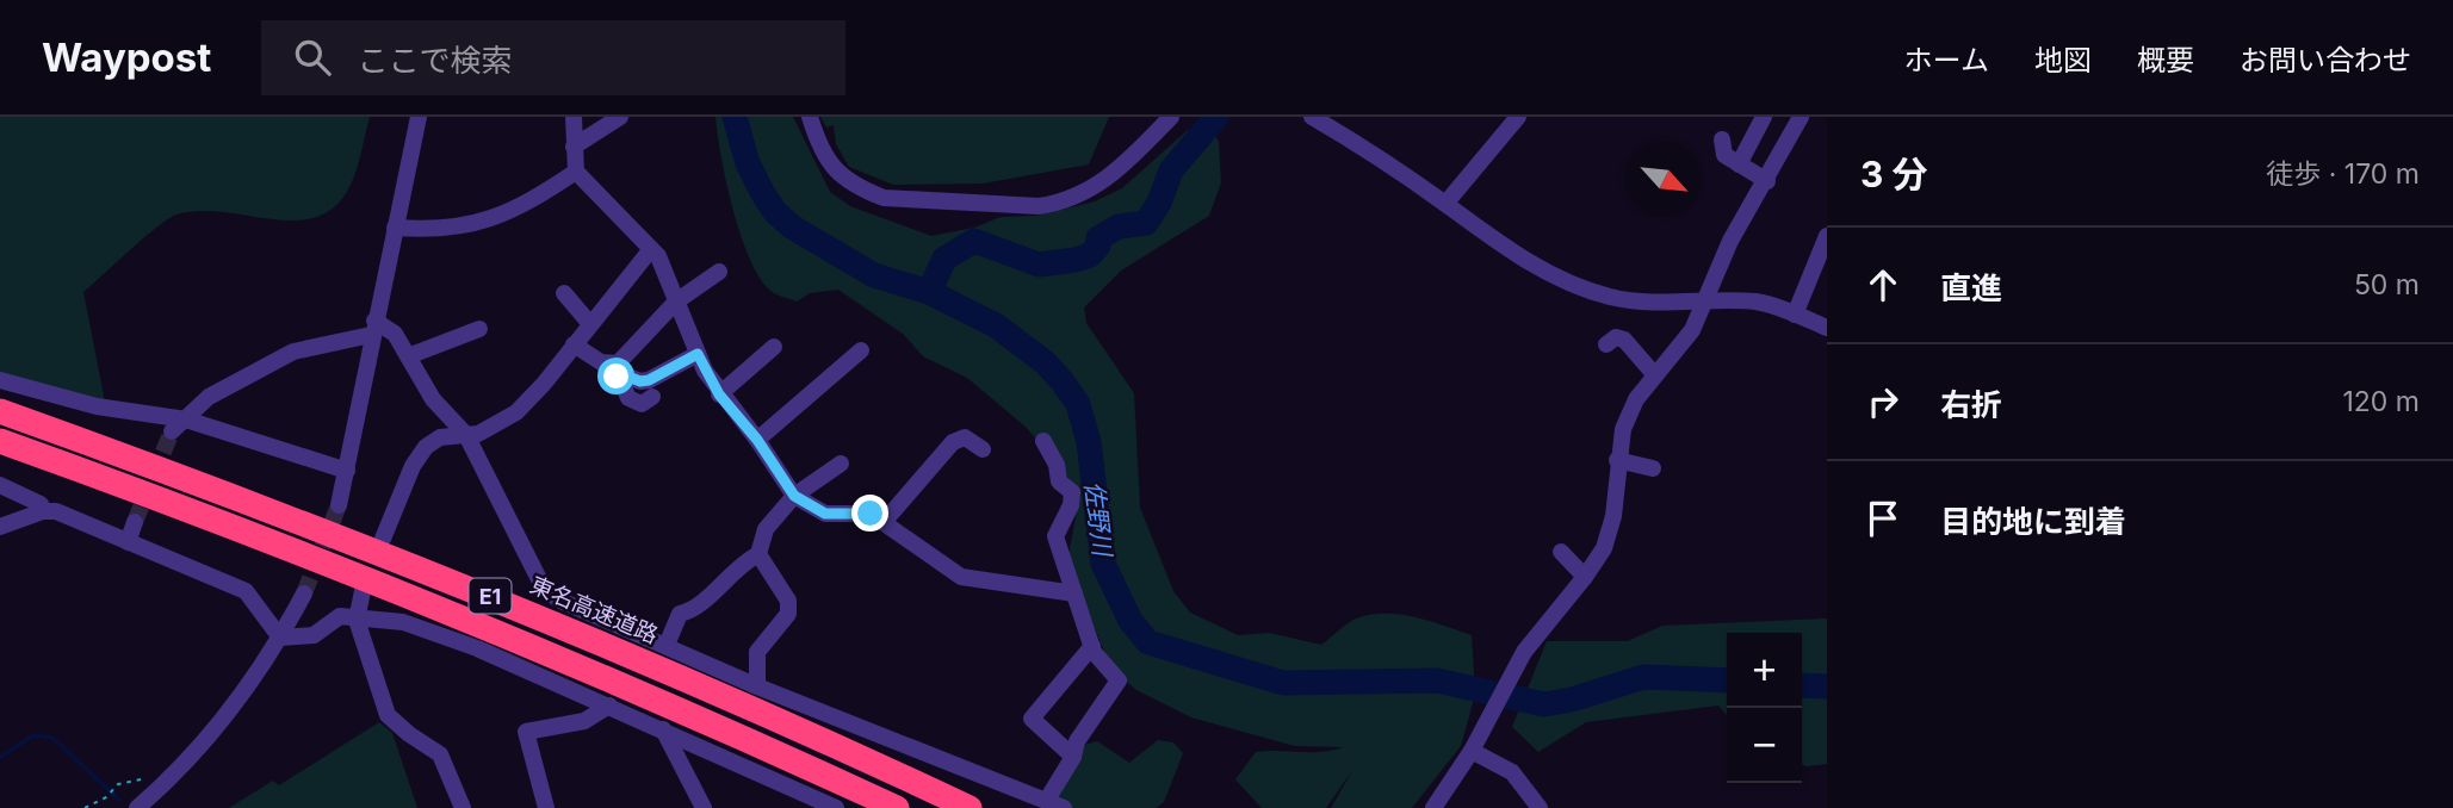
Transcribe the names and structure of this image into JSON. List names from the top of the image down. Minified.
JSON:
{"streets":{"highway":["E1","東名高速道路"]},"water":["佐野川"],"north":"bottom right","page":{"header":"Waypost","search":"ここで検索","nav":["ホーム","地図","概要","お問い合わせ"],"heading":["3 分","徒歩 · 170 m"],"list":[["直進","50 m"],["右折","120 m"],"目的地に到着"],"map_buttons":["+","−"]}}
